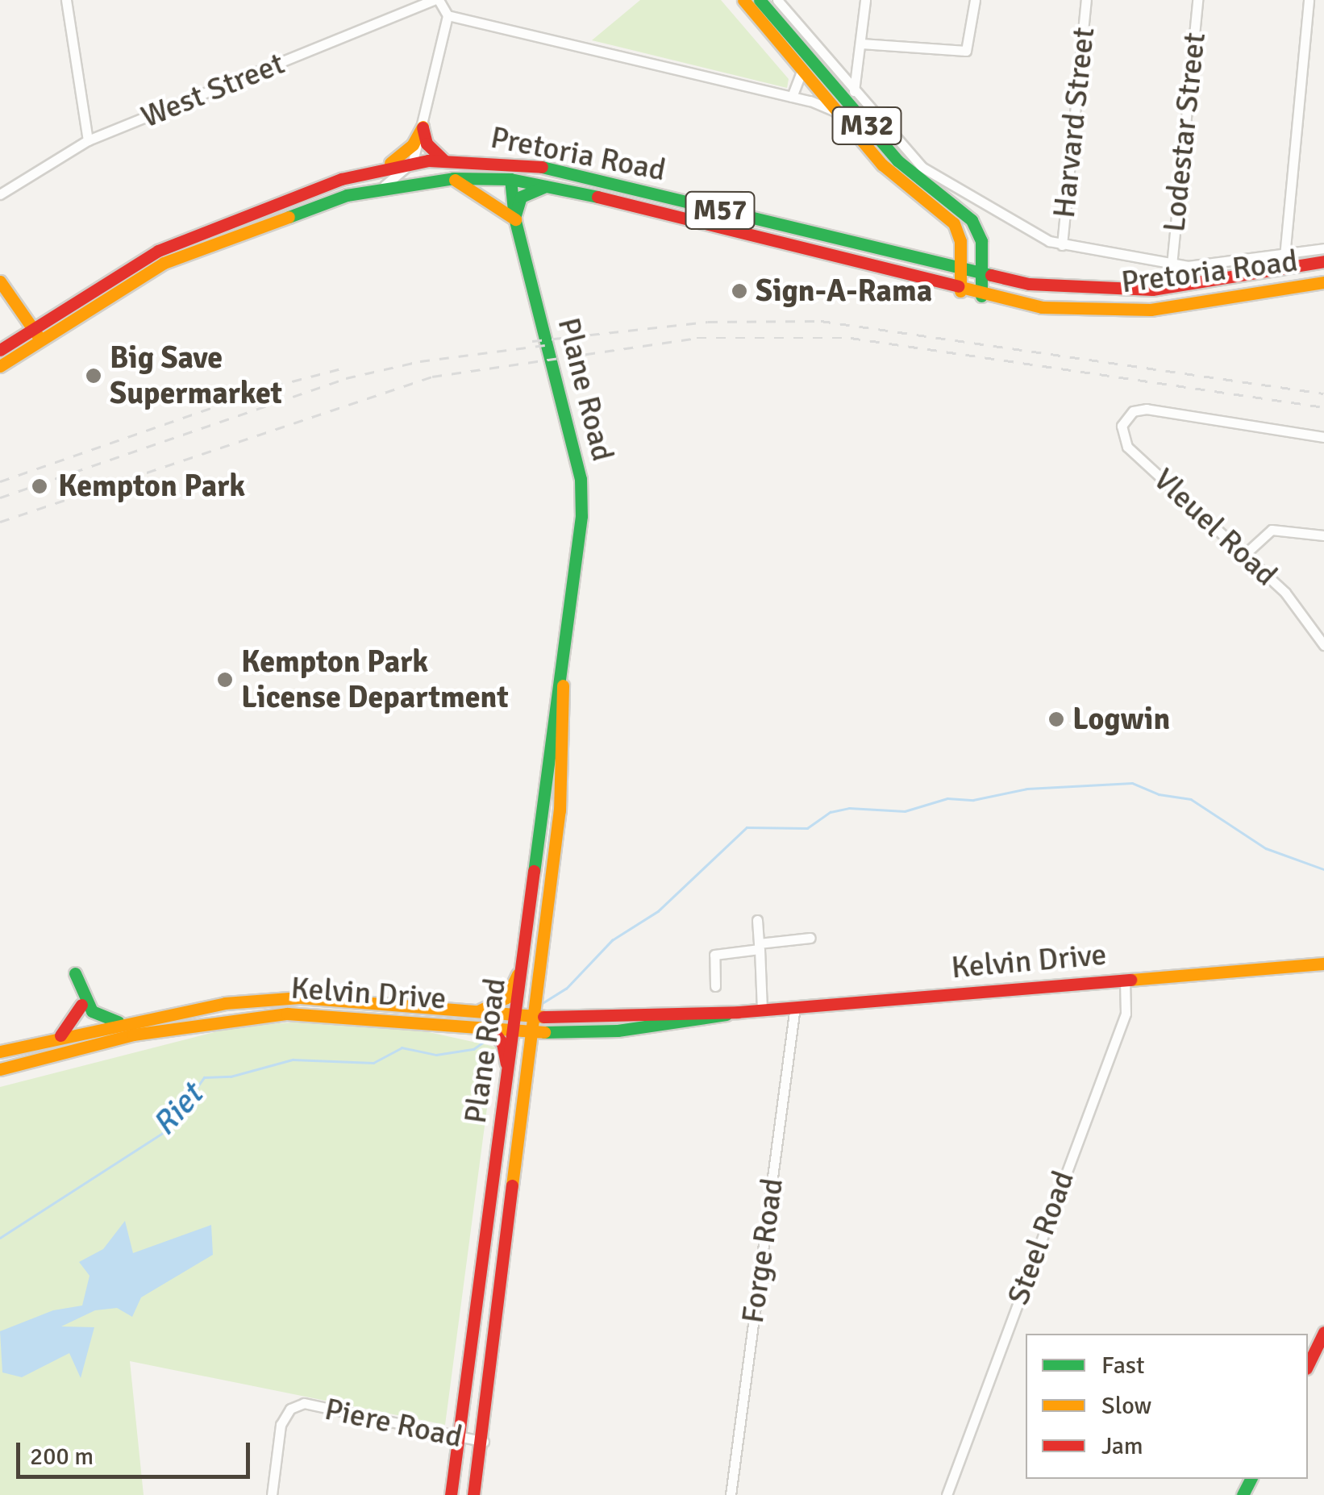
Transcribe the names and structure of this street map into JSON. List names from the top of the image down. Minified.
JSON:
{"streets":{"main road":["M32","Pretoria Road","M57","Plane Road","Kelvin Drive"],"street":["West Street","Harvard Street","Lodestar Street","Vleuel Road","Steel Road","Forge Road","Piere Road"]},"crossings":[["M32","Pretoria Road"],["Pretoria Road","Plane Road"],["Plane Road","Kelvin Drive"],["Plane Road","Piere Road"],["Kelvin Drive","Steel Road"],["Kelvin Drive","Forge Road"]],"water":["Riet"],"places":["Sign-A-Rama","Big Save Supermarket","Kempton Park","Kempton Park License Department","Logwin"],"legend":["Fast","Slow","Jam"],"scale_bar":"200 m"}
